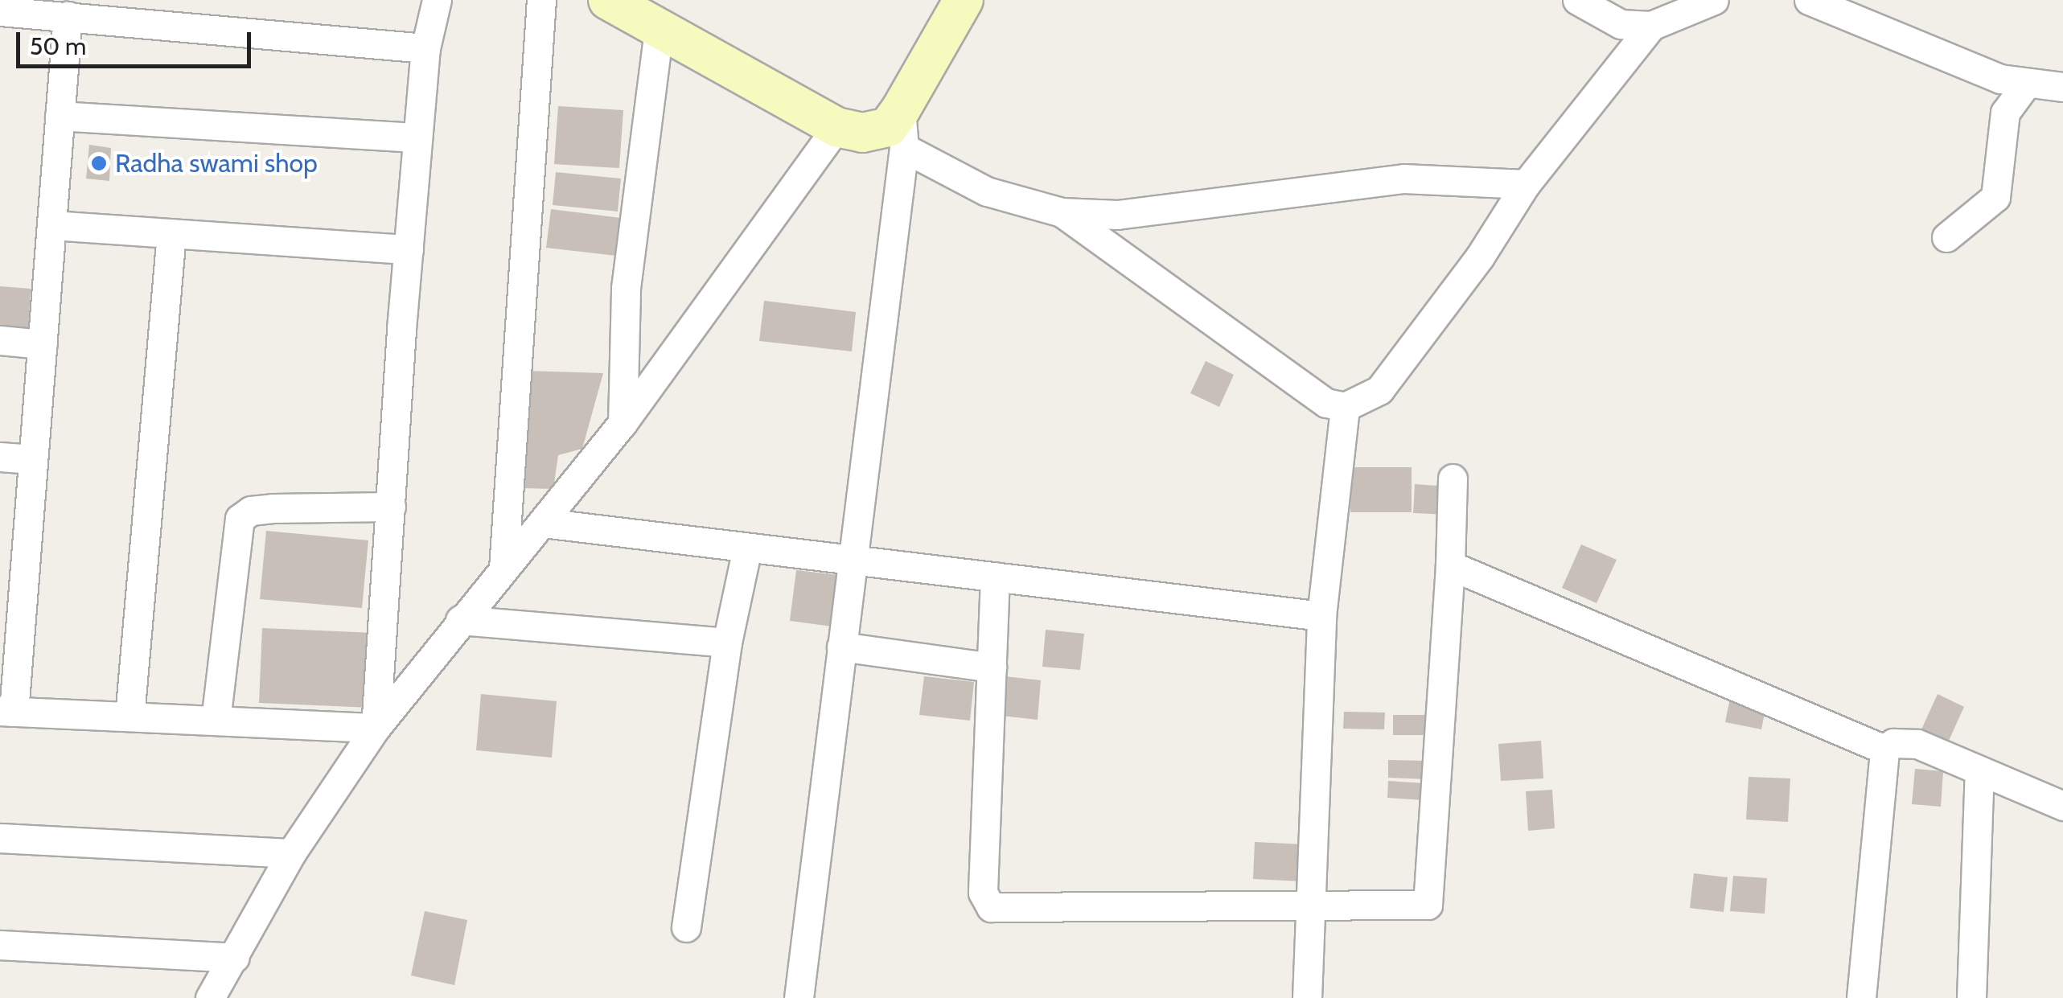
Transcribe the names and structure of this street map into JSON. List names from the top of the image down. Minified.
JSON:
{"places":["Radha swami shop"],"scale_bar":"50 m"}
